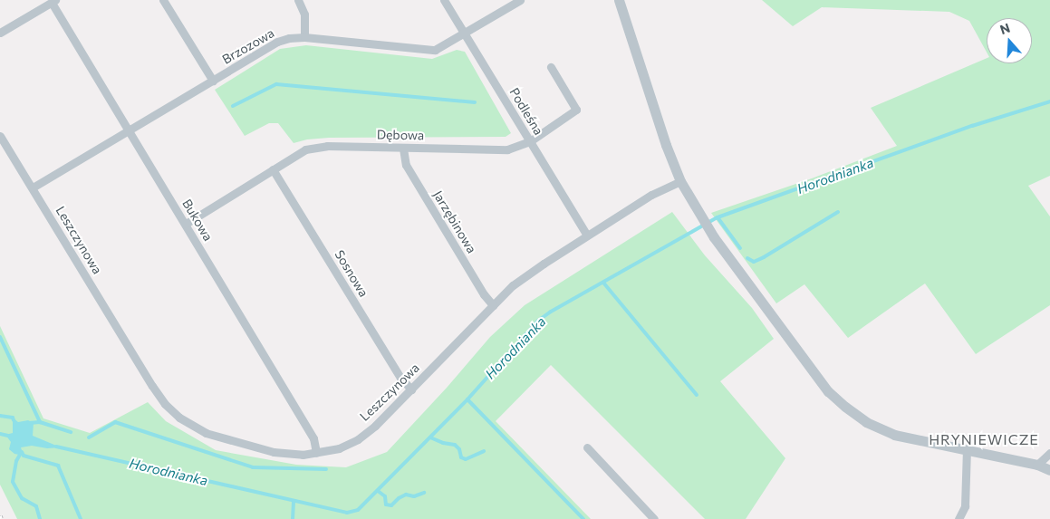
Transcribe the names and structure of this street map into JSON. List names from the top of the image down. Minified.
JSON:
{"streets":{"street":["Brzozowa","Podleśna","Dębowa","Bukowa","Jarzębinowa","Leszczynowa","Sosnowa"]},"crossings":[["Brzozowa","Podleśna"],["Brzozowa","Bukowa"],["Brzozowa","Leszczynowa"],["Podleśna","Dębowa"],["Podleśna","Leszczynowa"],["Dębowa","Bukowa"],["Dębowa","Jarzębinowa"],["Dębowa","Sosnowa"],["Bukowa","Leszczynowa"],["Jarzębinowa","Leszczynowa"],["Leszczynowa","Sosnowa"]],"districts":["HRYNIEWICZE"],"water":["Horodnianka"],"north":"top"}
